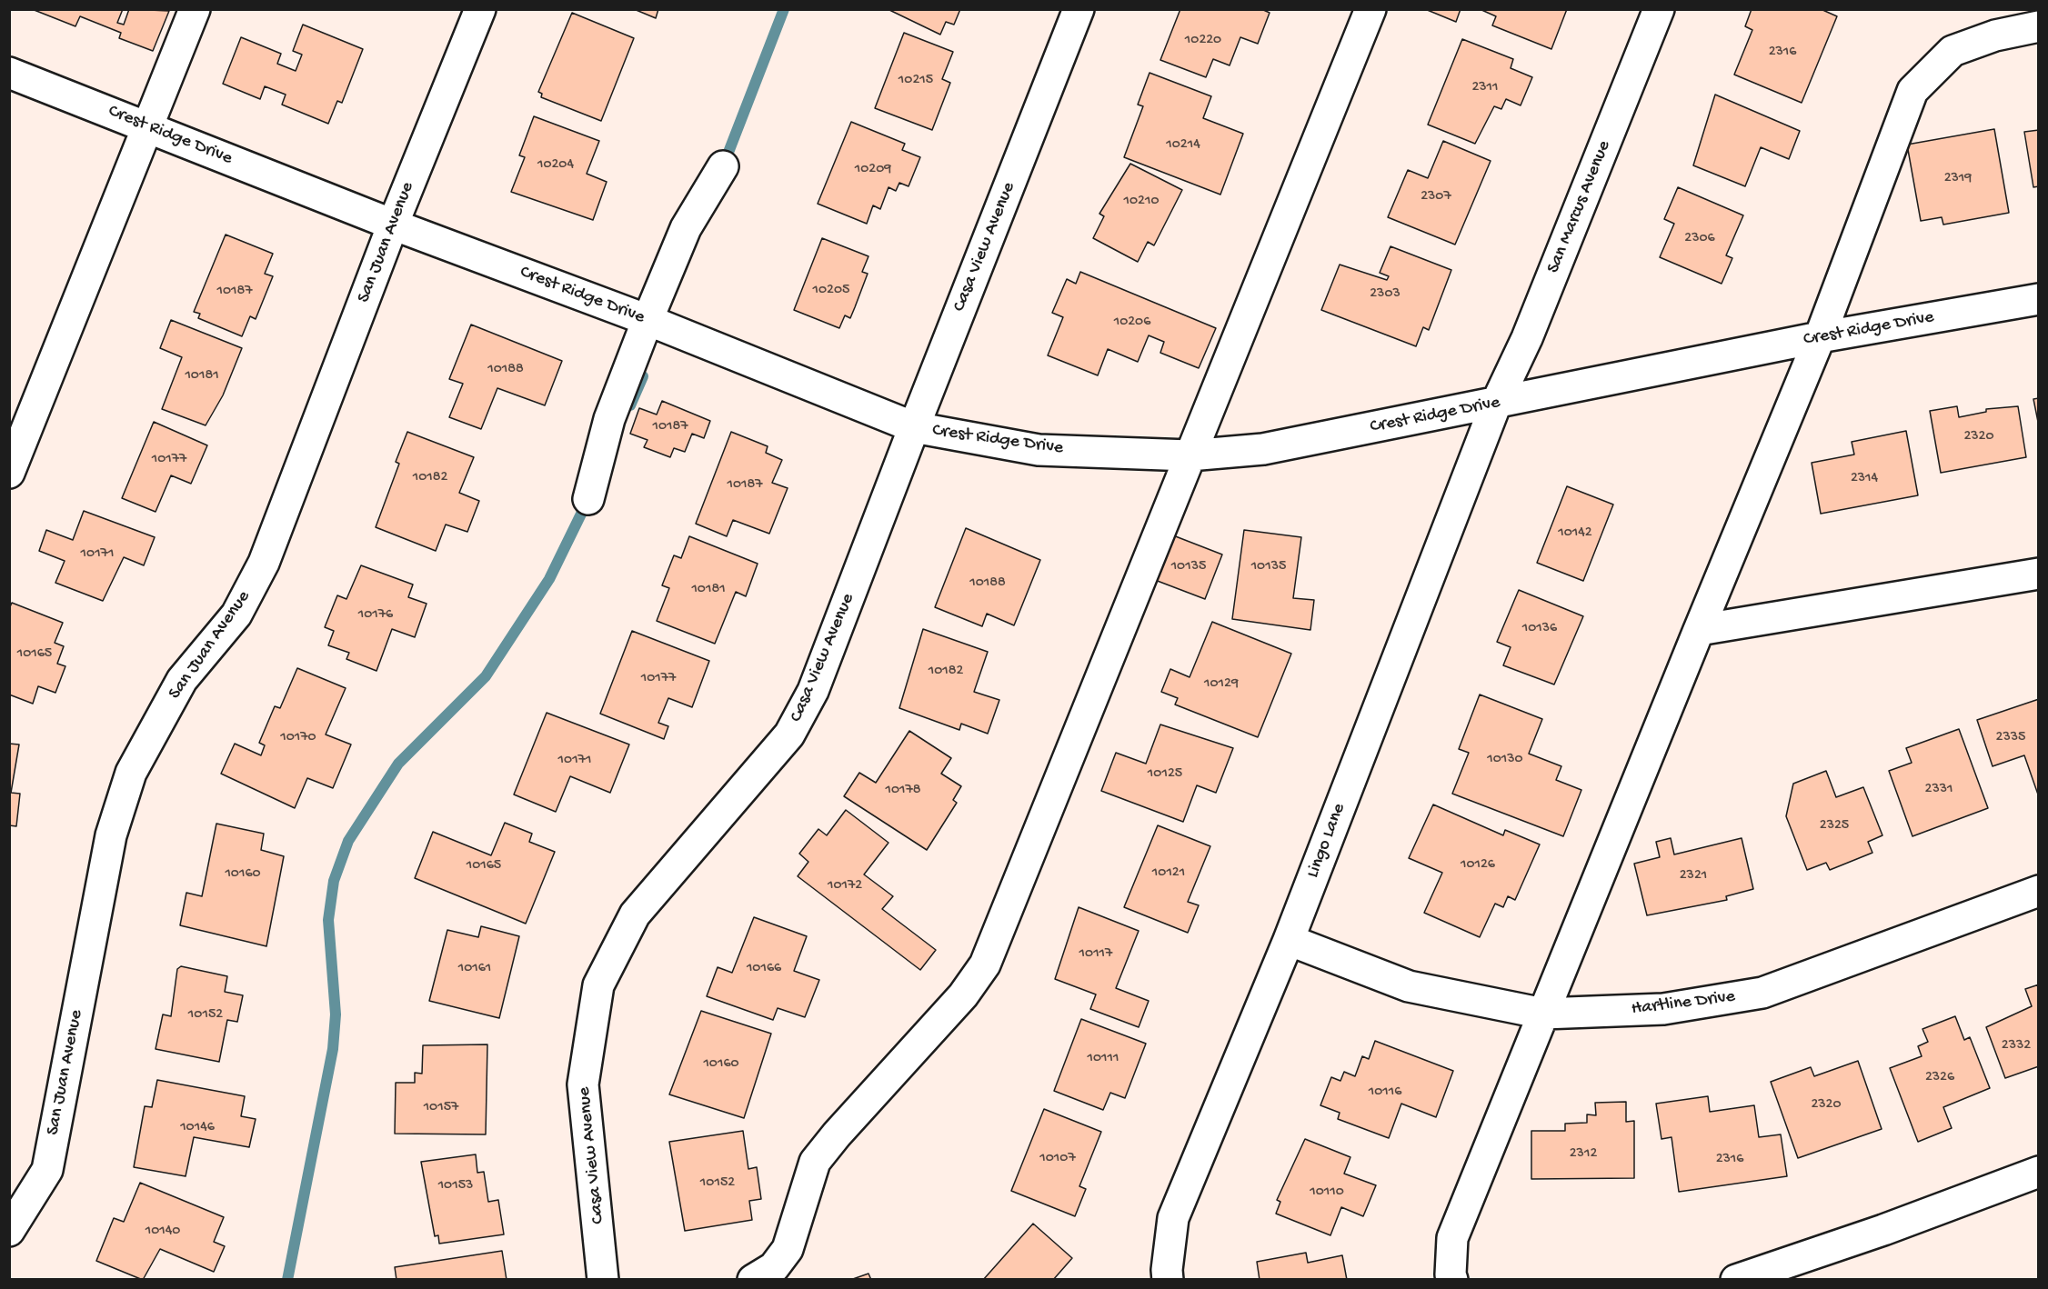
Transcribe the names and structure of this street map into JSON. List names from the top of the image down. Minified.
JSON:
{"streets":{"street":["Crest Ridge Drive","San Marcus Avenue","San Juan Avenue","Casa View Avenue","Lingo Lane","Hartline Drive"]},"crossings":[["Crest Ridge Drive","San Marcus Avenue"],["Crest Ridge Drive","San Juan Avenue"],["Crest Ridge Drive","Casa View Avenue"],["Crest Ridge Drive","Lingo Lane"],["San Marcus Avenue","Lingo Lane"],["Lingo Lane","Hartline Drive"]],"house_numbers":["10220","2316","10215","2311","10214","10204","10209","2319","2307","10210","2306","10205","10187","2303","10206","10188","10181","10187","2320","10177","10182","2314","10187","10142","10171","10135","10135","10188","10181","10176","10136","10165","10182","10177","10129","10170","2335","10130","10171","10125","2331","10178","2325","10126","10165","10121","10160","2321","10172","10117","10161","10166","10152","2332","10111","10160","2326","10116","2320","10157","10146","2312","10107","2316","10152","10153","10110","10140"]}
